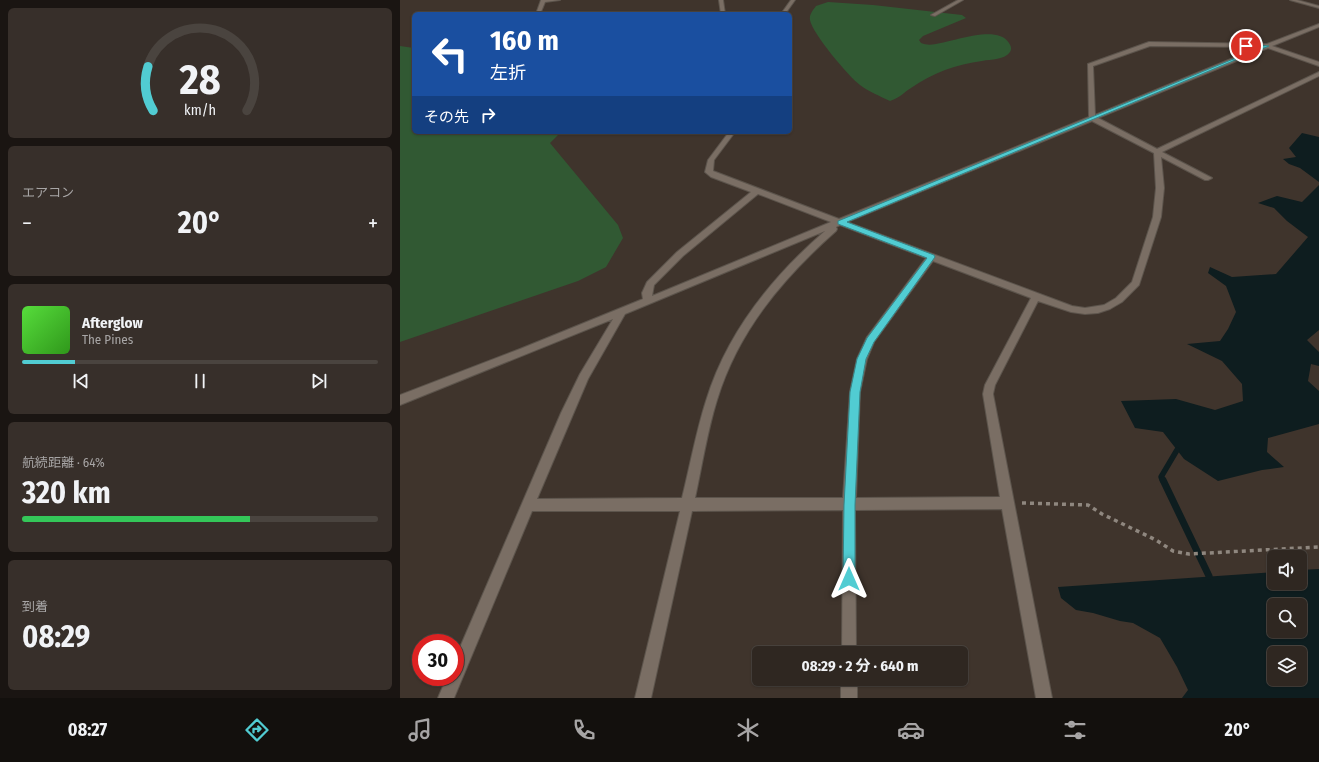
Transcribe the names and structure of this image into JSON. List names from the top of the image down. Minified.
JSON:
{"page":{"turn":["160 m","左折"],"then":"その先","tile":["エアコン",["航続距離 · 64%","320 km"],["到着","08:29"]],"heat":["−","20°","+"],"song":["Afterglow","The Pines"],"limit":"30","trip":"08:29 · 2 分 · 640 m","tabs":["08:27","20°"],"gauge":["28","km/h"]}}
